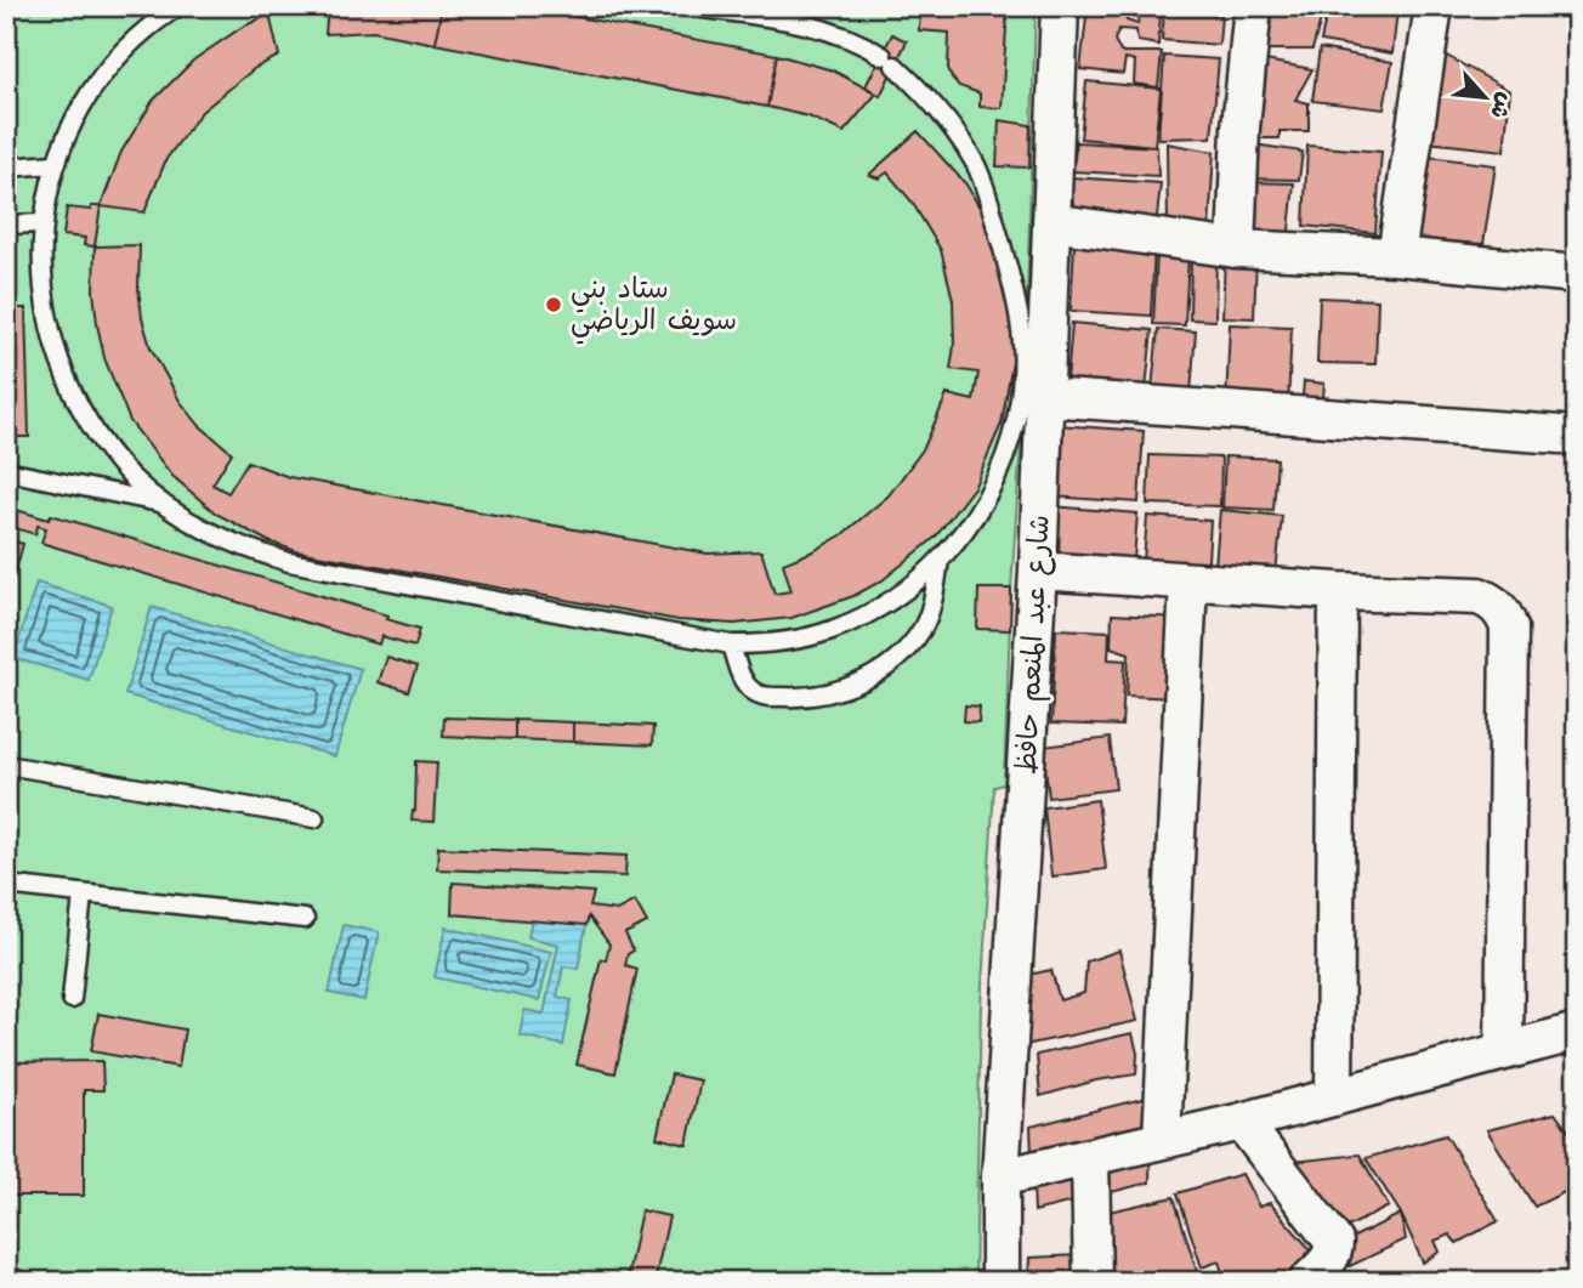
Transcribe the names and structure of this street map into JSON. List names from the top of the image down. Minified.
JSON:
{"streets":{"street":["شارع عبد المنعم حافظ"]},"places":["ستاد بني سويف الرياضي"],"north":"bottom right"}
